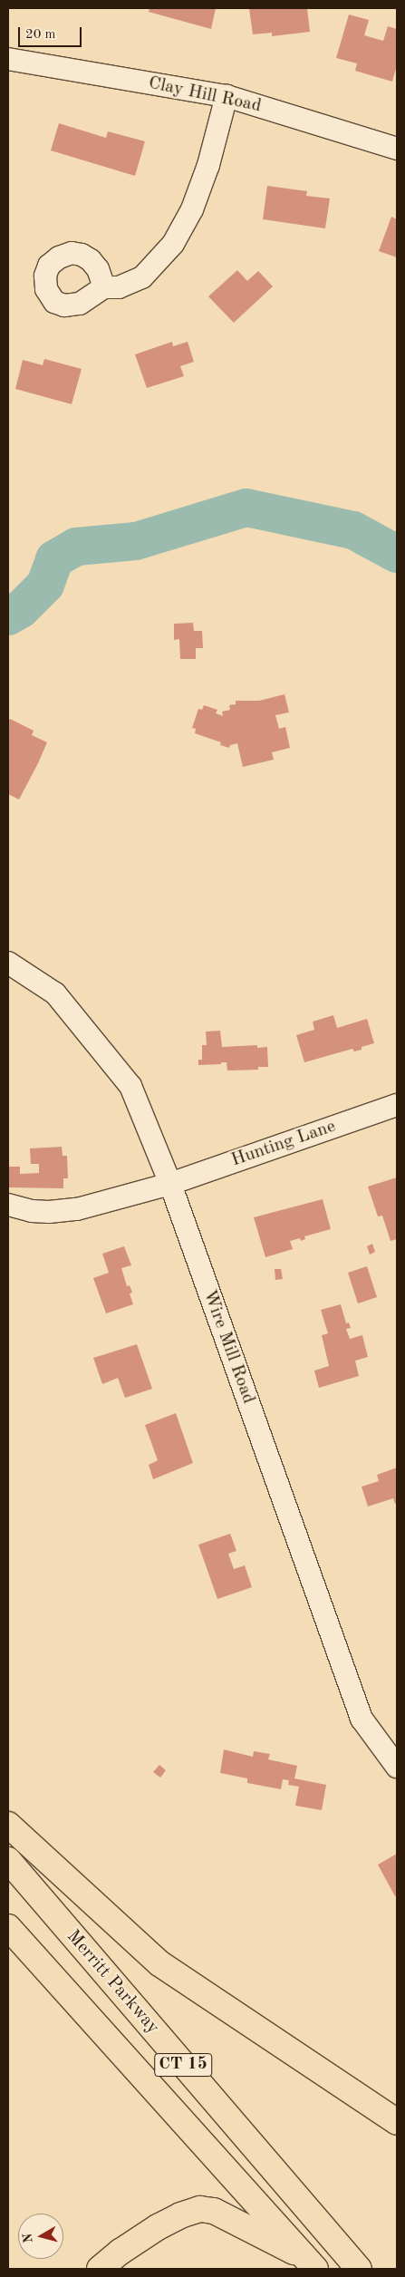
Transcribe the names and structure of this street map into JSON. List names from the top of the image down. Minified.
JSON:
{"streets":{"highway":["Merritt Parkway","CT 15"],"street":["Clay Hill Road","Hunting Lane","Wire Mill Road"]},"crossings":[["Hunting Lane","Wire Mill Road"]],"scale_bar":"20 m","north":"left"}
